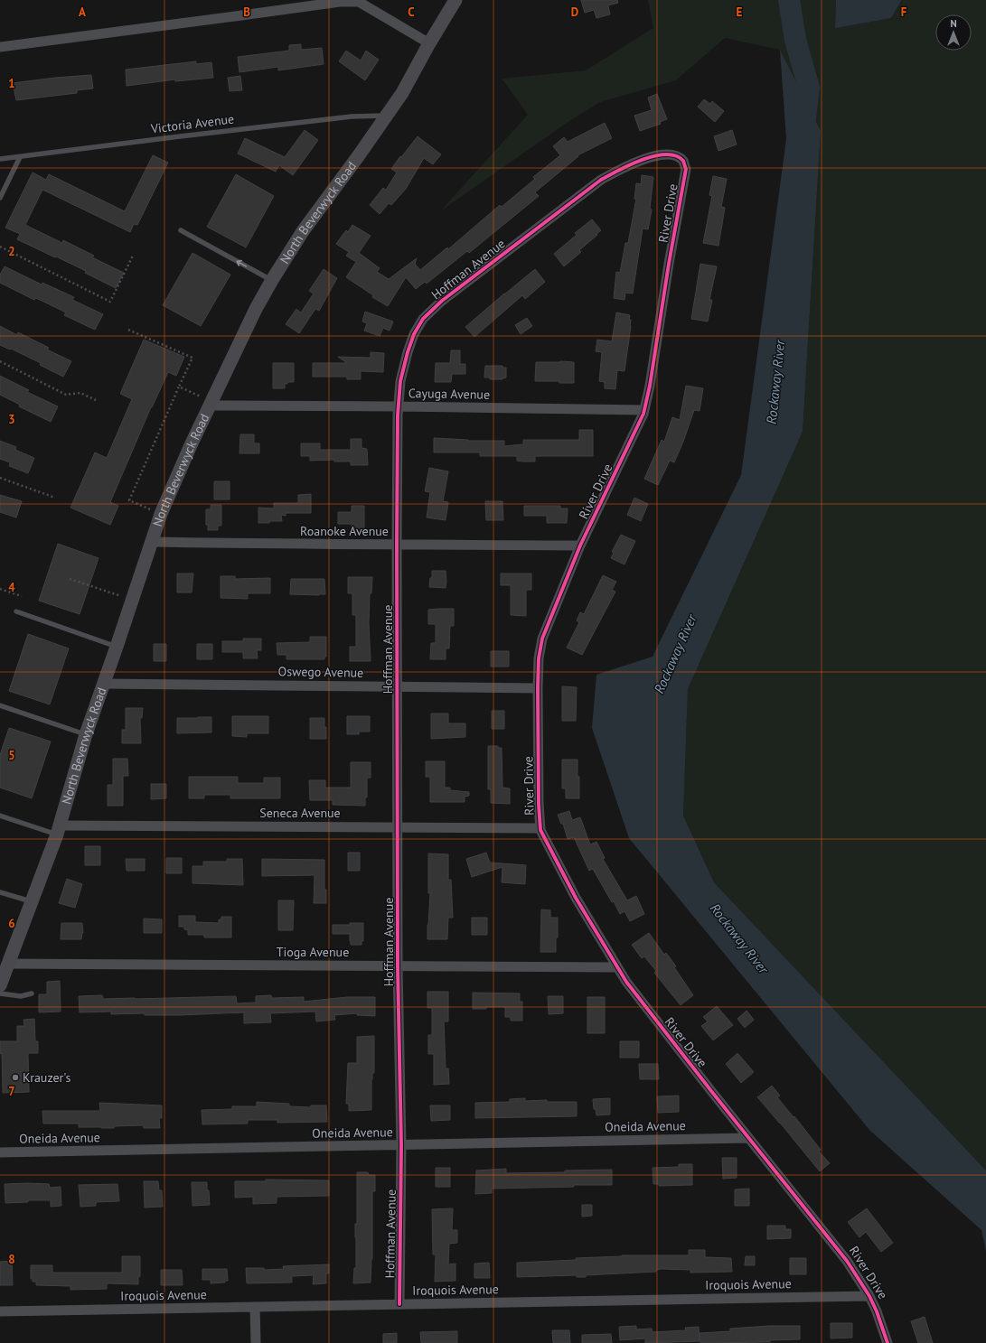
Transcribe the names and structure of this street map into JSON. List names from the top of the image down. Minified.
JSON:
{"streets":{"street":["North Beverwyck Road","River Drive","Hoffman Avenue","Cayuga Avenue","Roanoke Avenue","Oswego Avenue","Seneca Avenue","Tioga Avenue","Oneida Avenue","Iroquois Avenue"],"lane":["Victoria Avenue"]},"crossings":[["Victoria Avenue","North Beverwyck Road"],["North Beverwyck Road","Cayuga Avenue"],["North Beverwyck Road","Roanoke Avenue"],["North Beverwyck Road","Oswego Avenue"],["North Beverwyck Road","Seneca Avenue"],["North Beverwyck Road","Tioga Avenue"],["River Drive","Hoffman Avenue"],["River Drive","Cayuga Avenue"],["River Drive","Roanoke Avenue"],["River Drive","Oswego Avenue"],["River Drive","Seneca Avenue"],["River Drive","Tioga Avenue"],["River Drive","Oneida Avenue"],["River Drive","Iroquois Avenue"],["Hoffman Avenue","Cayuga Avenue"],["Hoffman Avenue","Roanoke Avenue"],["Hoffman Avenue","Oswego Avenue"],["Hoffman Avenue","Seneca Avenue"],["Hoffman Avenue","Tioga Avenue"],["Hoffman Avenue","Oneida Avenue"],["Hoffman Avenue","Iroquois Avenue"]],"water":["Rockaway River"],"places":["Krauzer's"],"north":"top","grid":{"columns":["A","B","C","D","E","F"],"rows":["1","2","3","4","5","6","7","8"]}}
